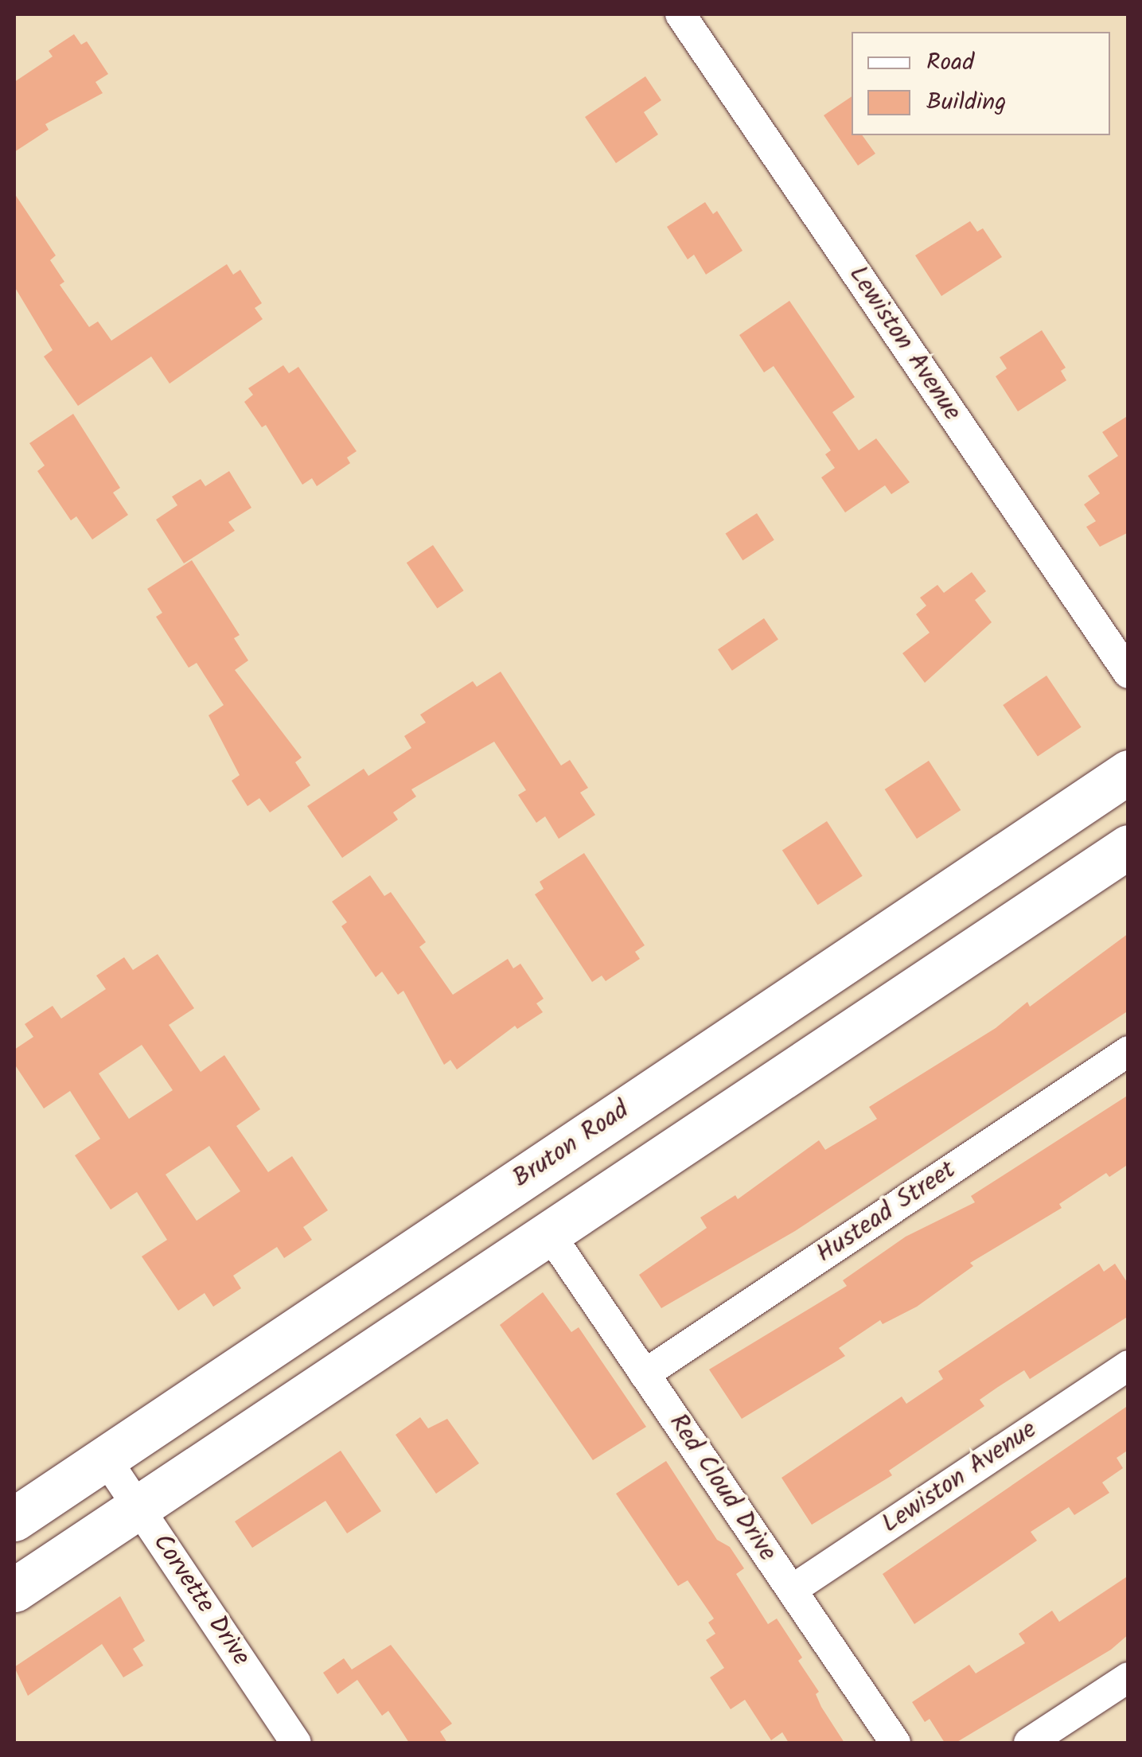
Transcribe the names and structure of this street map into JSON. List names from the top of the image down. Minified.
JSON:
{"streets":{"main road":["Bruton Road"],"street":["Lewiston Avenue","Hustead Street","Red Cloud Drive","Corvette Drive"]},"crossings":[["Lewiston Avenue","Red Cloud Drive"],["Bruton Road","Corvette Drive"],["Hustead Street","Red Cloud Drive"]],"legend":["Road","Building"]}
